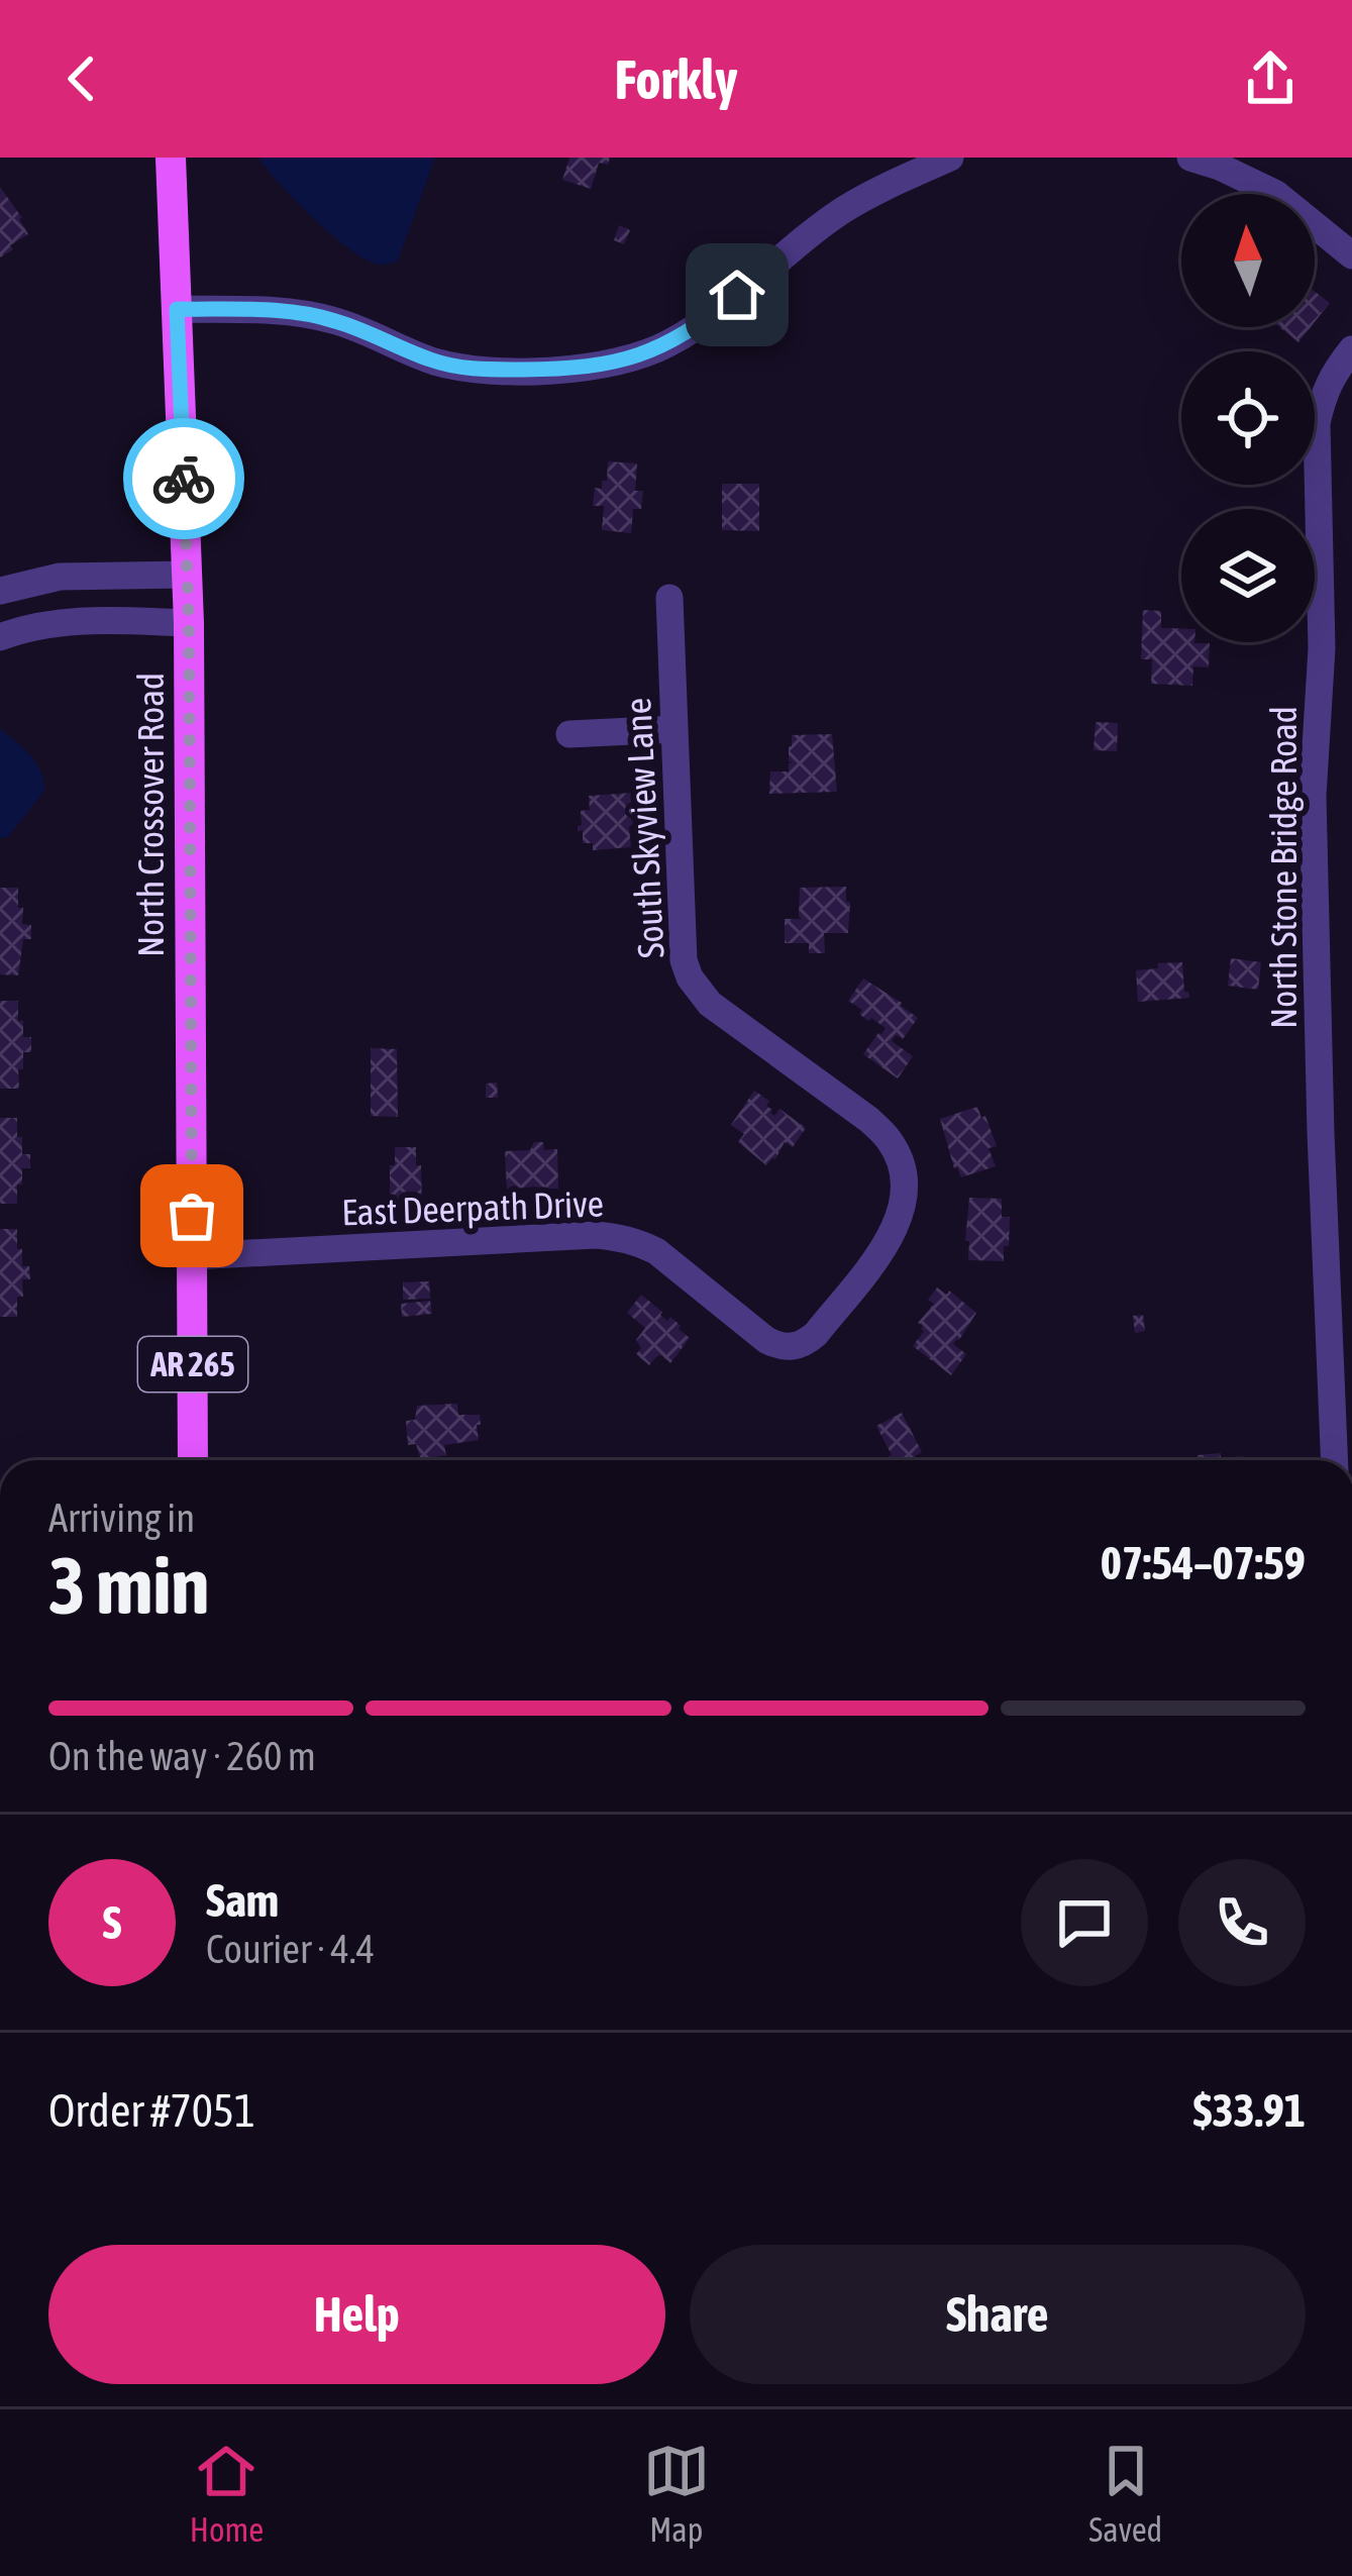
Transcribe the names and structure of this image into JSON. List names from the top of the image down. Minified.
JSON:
{"streets":{"main road":["North Crossover Road","AR 265"],"street":["South Skyview Lane","North Stone Bridge Road","East Deerpath Drive"]},"crossings":[["North Crossover Road","East Deerpath Drive"],["South Skyview Lane","East Deerpath Drive"]],"north":"top","page":{"header":"Forkly","heading":["3 min","Arriving in","07:54–07:59"],"panel":["Sam","Courier · 4.4","Order #7051","$33.91"],"bar":"On the way · 260 m","round":"S","buttons":["Help","Share"],"tabs":["Home","Map","Saved"]}}
